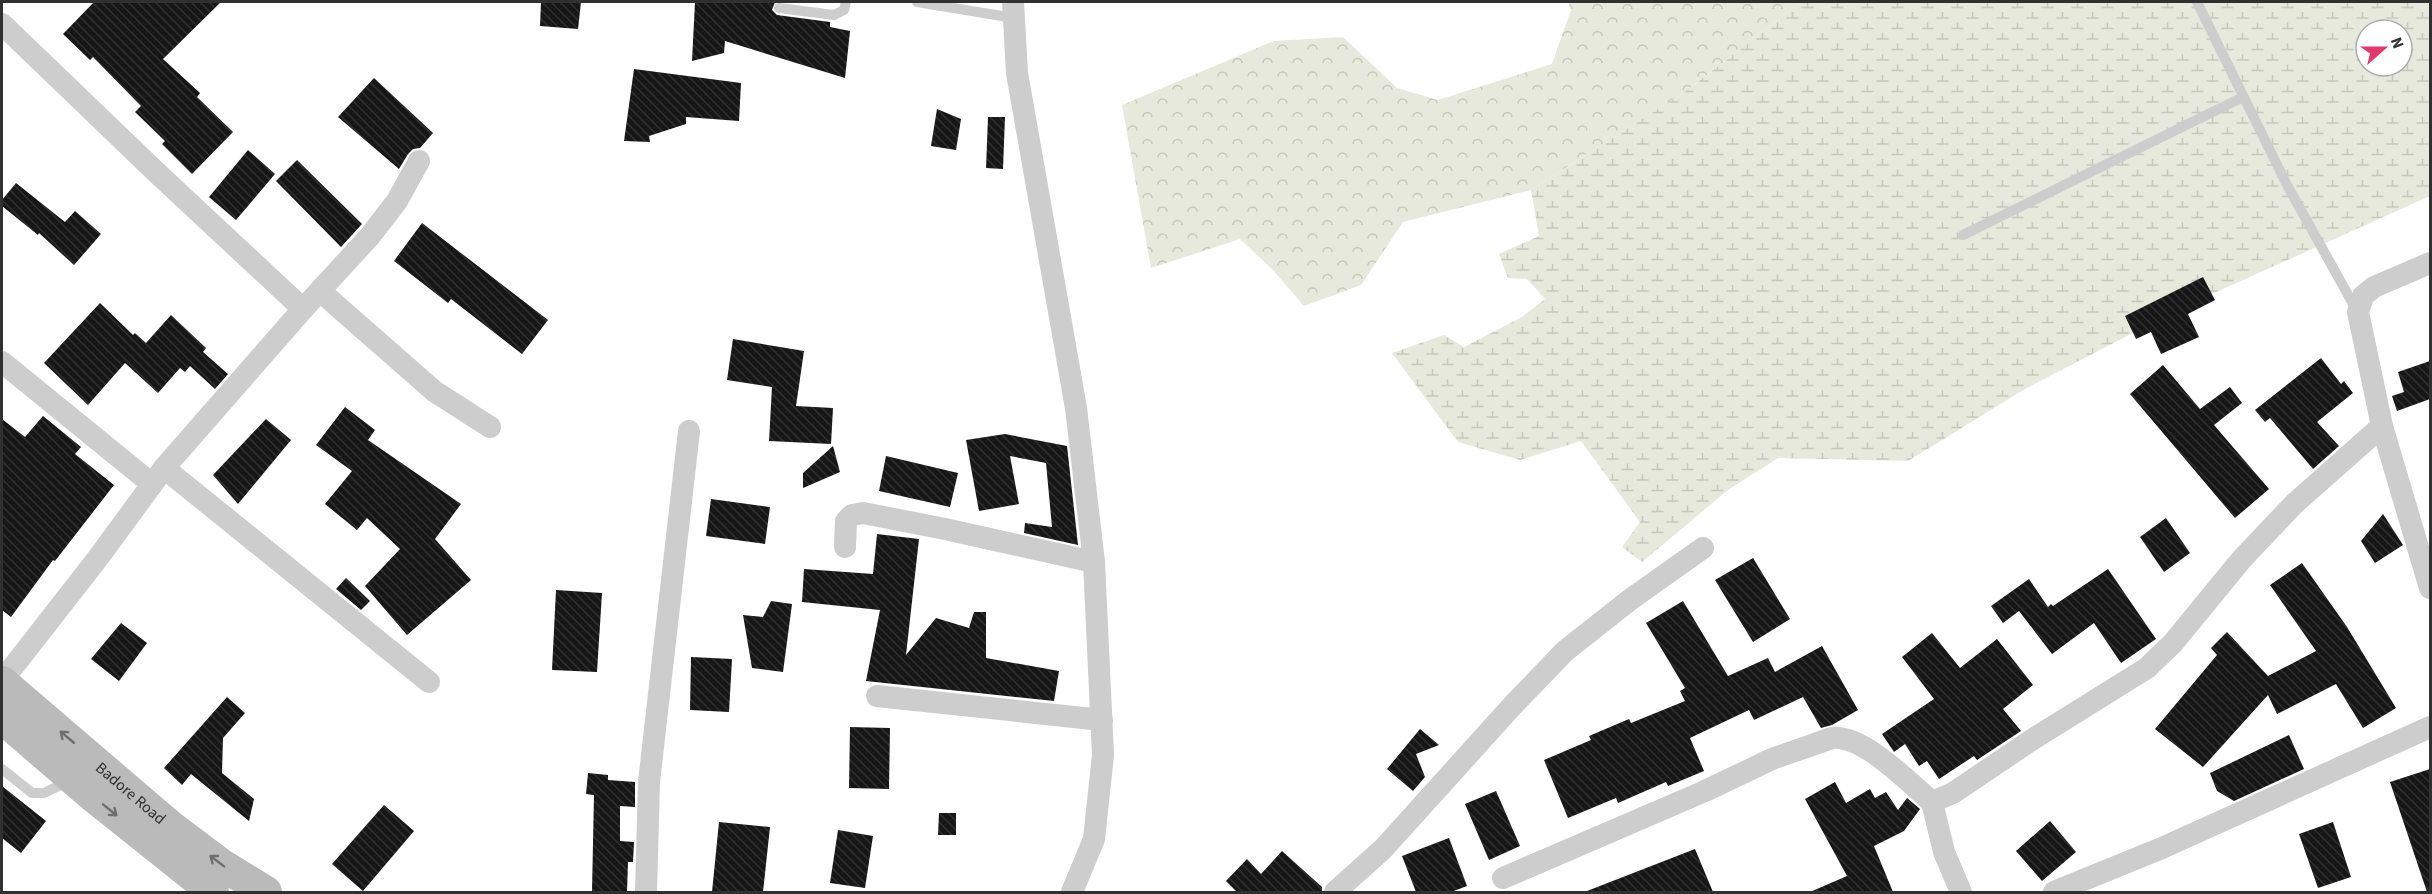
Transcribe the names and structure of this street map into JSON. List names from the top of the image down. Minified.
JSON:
{"streets":{"main road":["Badore Road"]},"north":"right"}
